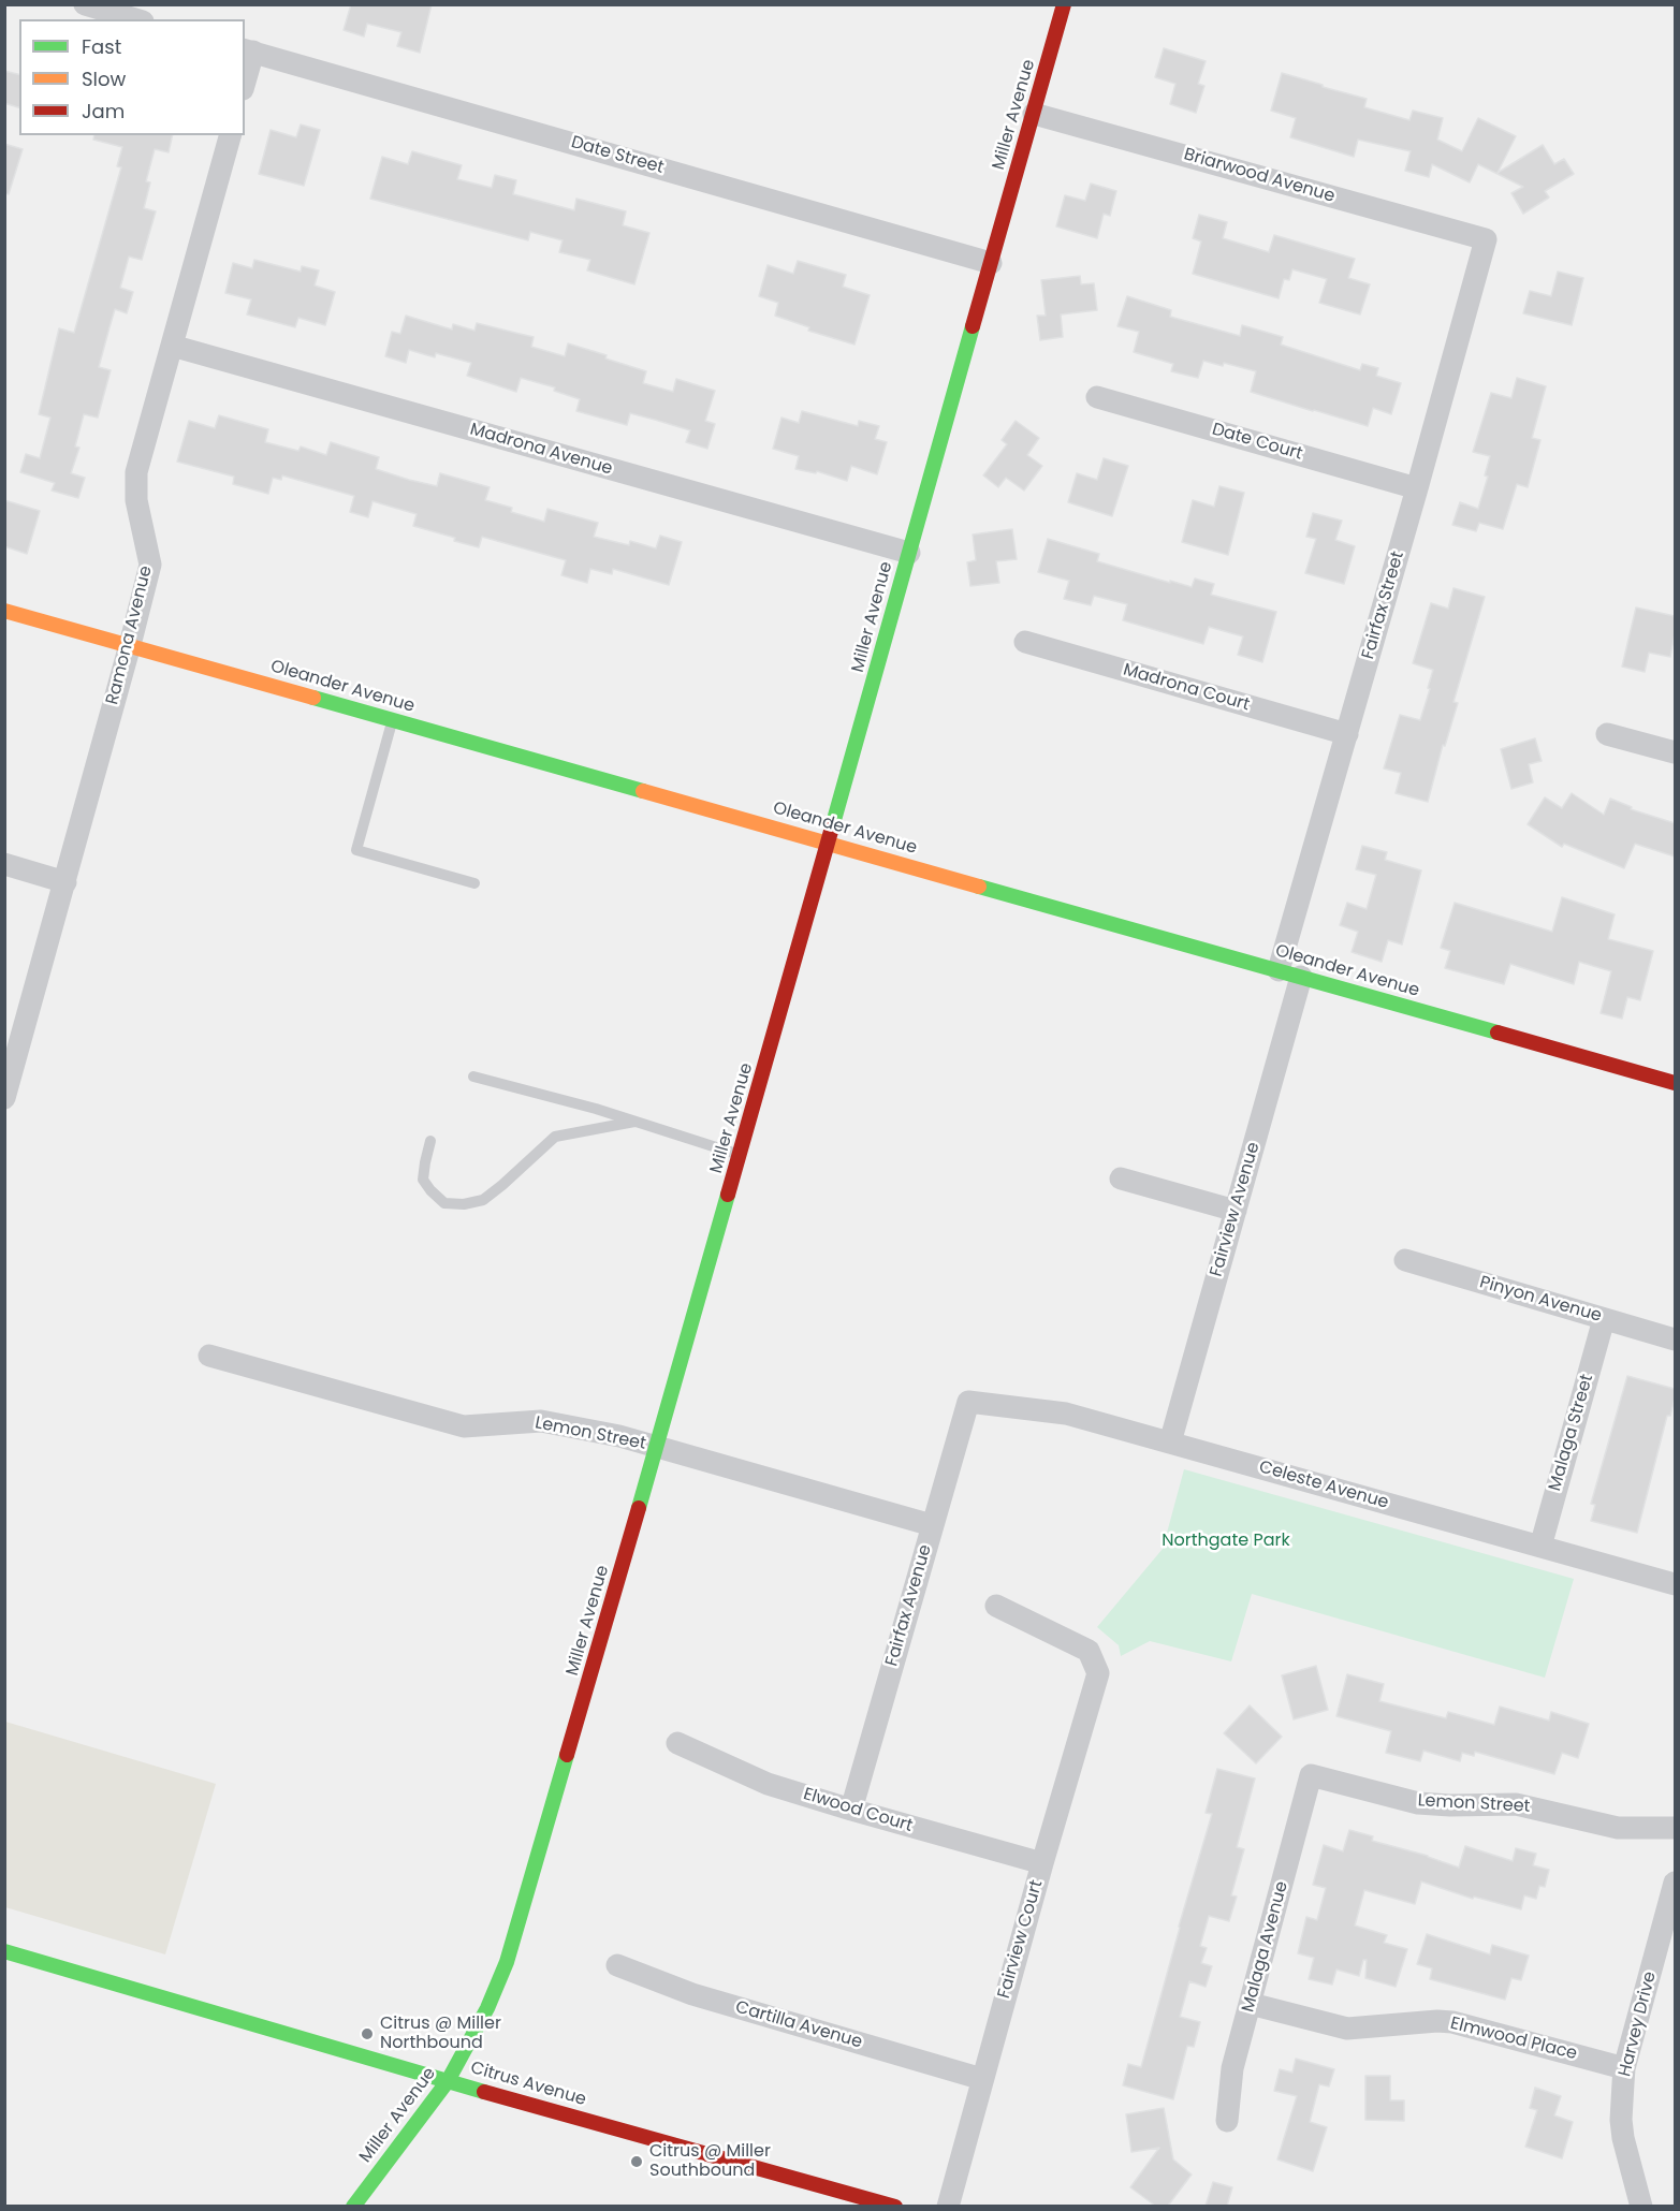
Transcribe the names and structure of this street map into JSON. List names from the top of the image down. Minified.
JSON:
{"streets":{"street":["Miller Avenue","Date Street","Briarwood Avenue","Date Court","Madrona Avenue","Fairfax Street","Ramona Avenue","Oleander Avenue","Madrona Court","Fairview Avenue","Pinyon Avenue","Malaga Street","Lemon Street","Celeste Avenue","Fairfax Avenue","Elwood Court","Fairview Court","Malaga Avenue","Harvey Drive","Cartilla Avenue","Elmwood Place","Citrus Avenue"]},"crossings":[["Miller Avenue","Date Street"],["Miller Avenue","Briarwood Avenue"],["Miller Avenue","Madrona Avenue"],["Miller Avenue","Oleander Avenue"],["Miller Avenue","Lemon Street"],["Miller Avenue","Citrus Avenue"],["Briarwood Avenue","Fairfax Street"],["Date Court","Fairfax Street"],["Madrona Avenue","Ramona Avenue"],["Fairfax Street","Oleander Avenue"],["Fairfax Street","Madrona Court"],["Ramona Avenue","Oleander Avenue"],["Oleander Avenue","Fairview Avenue"],["Fairview Avenue","Celeste Avenue"],["Pinyon Avenue","Malaga Street"],["Malaga Street","Celeste Avenue"],["Lemon Street","Fairfax Avenue"],["Lemon Street","Malaga Avenue"],["Celeste Avenue","Fairfax Avenue"],["Fairfax Avenue","Elwood Court"],["Elwood Court","Fairview Court"],["Fairview Court","Cartilla Avenue"],["Malaga Avenue","Elmwood Place"],["Harvey Drive","Elmwood Place"]],"parks":["Northgate Park"],"places":["Citrus @ Miller Northbound","Citrus @ Miller Southbound"],"legend":["Fast","Slow","Jam"]}
